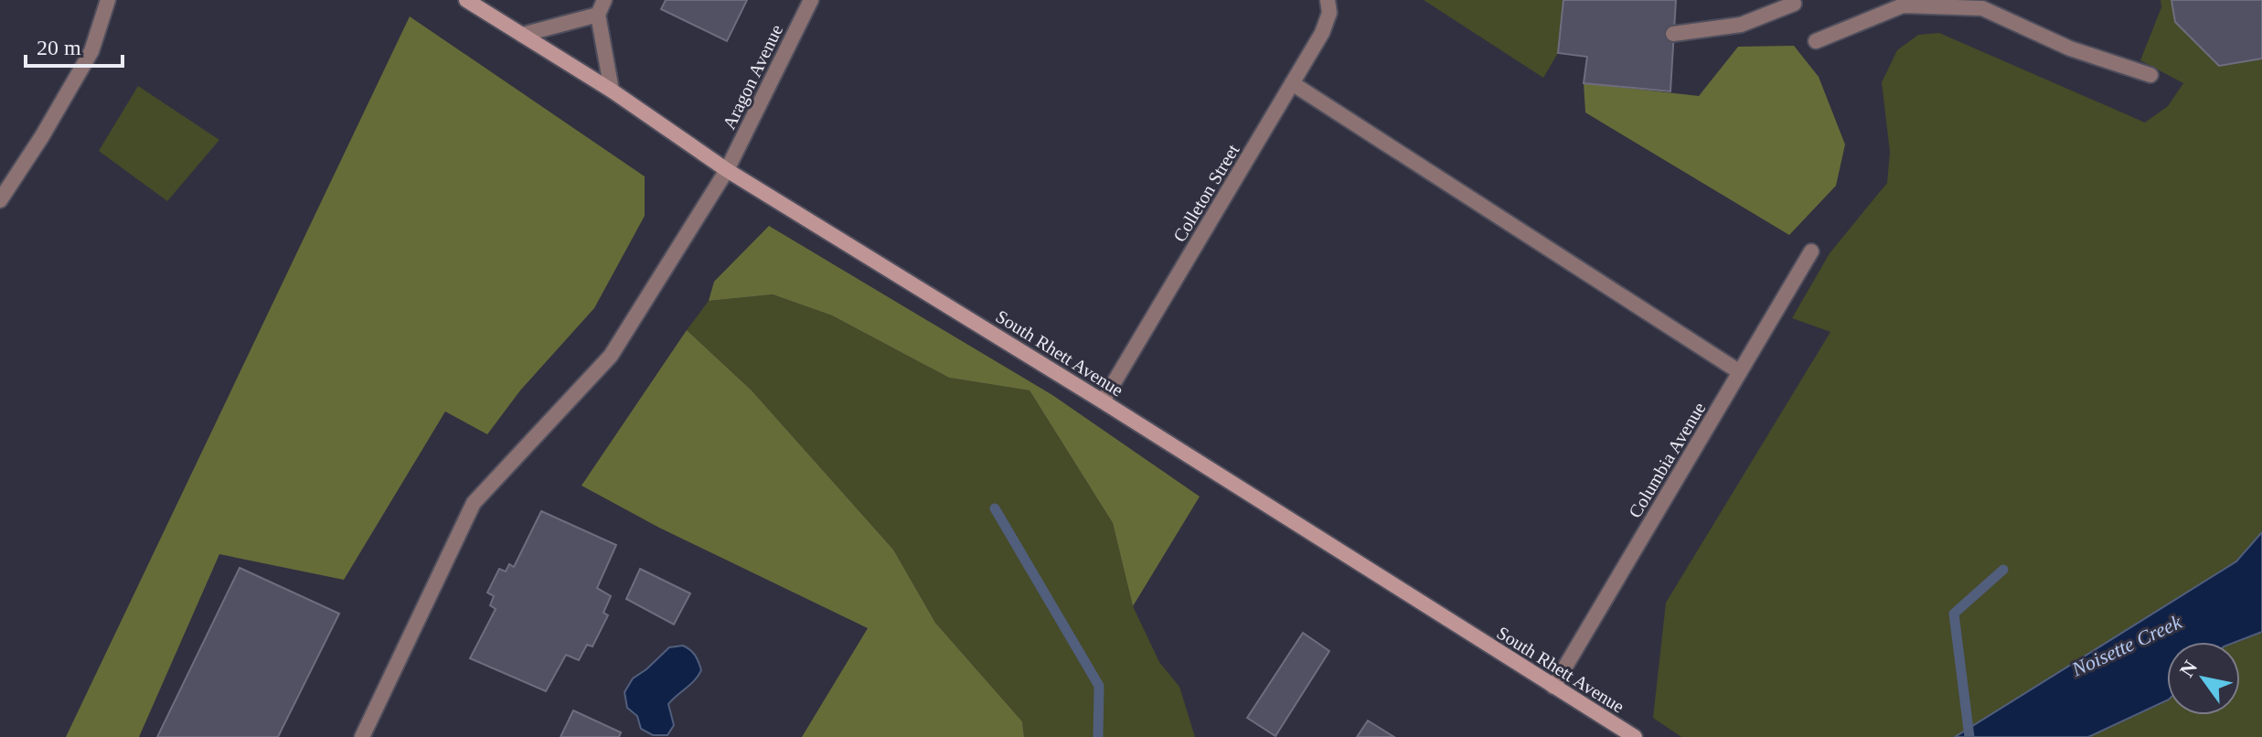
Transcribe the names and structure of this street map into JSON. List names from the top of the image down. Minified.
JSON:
{"streets":{"street":["Aragon Avenue","Colleton Street","South Rhett Avenue","Columbia Avenue"]},"crossings":[["Aragon Avenue","South Rhett Avenue"],["Colleton Street","South Rhett Avenue"],["South Rhett Avenue","Columbia Avenue"]],"water":["Noisette Creek"],"scale_bar":"20 m","north":"top left"}
